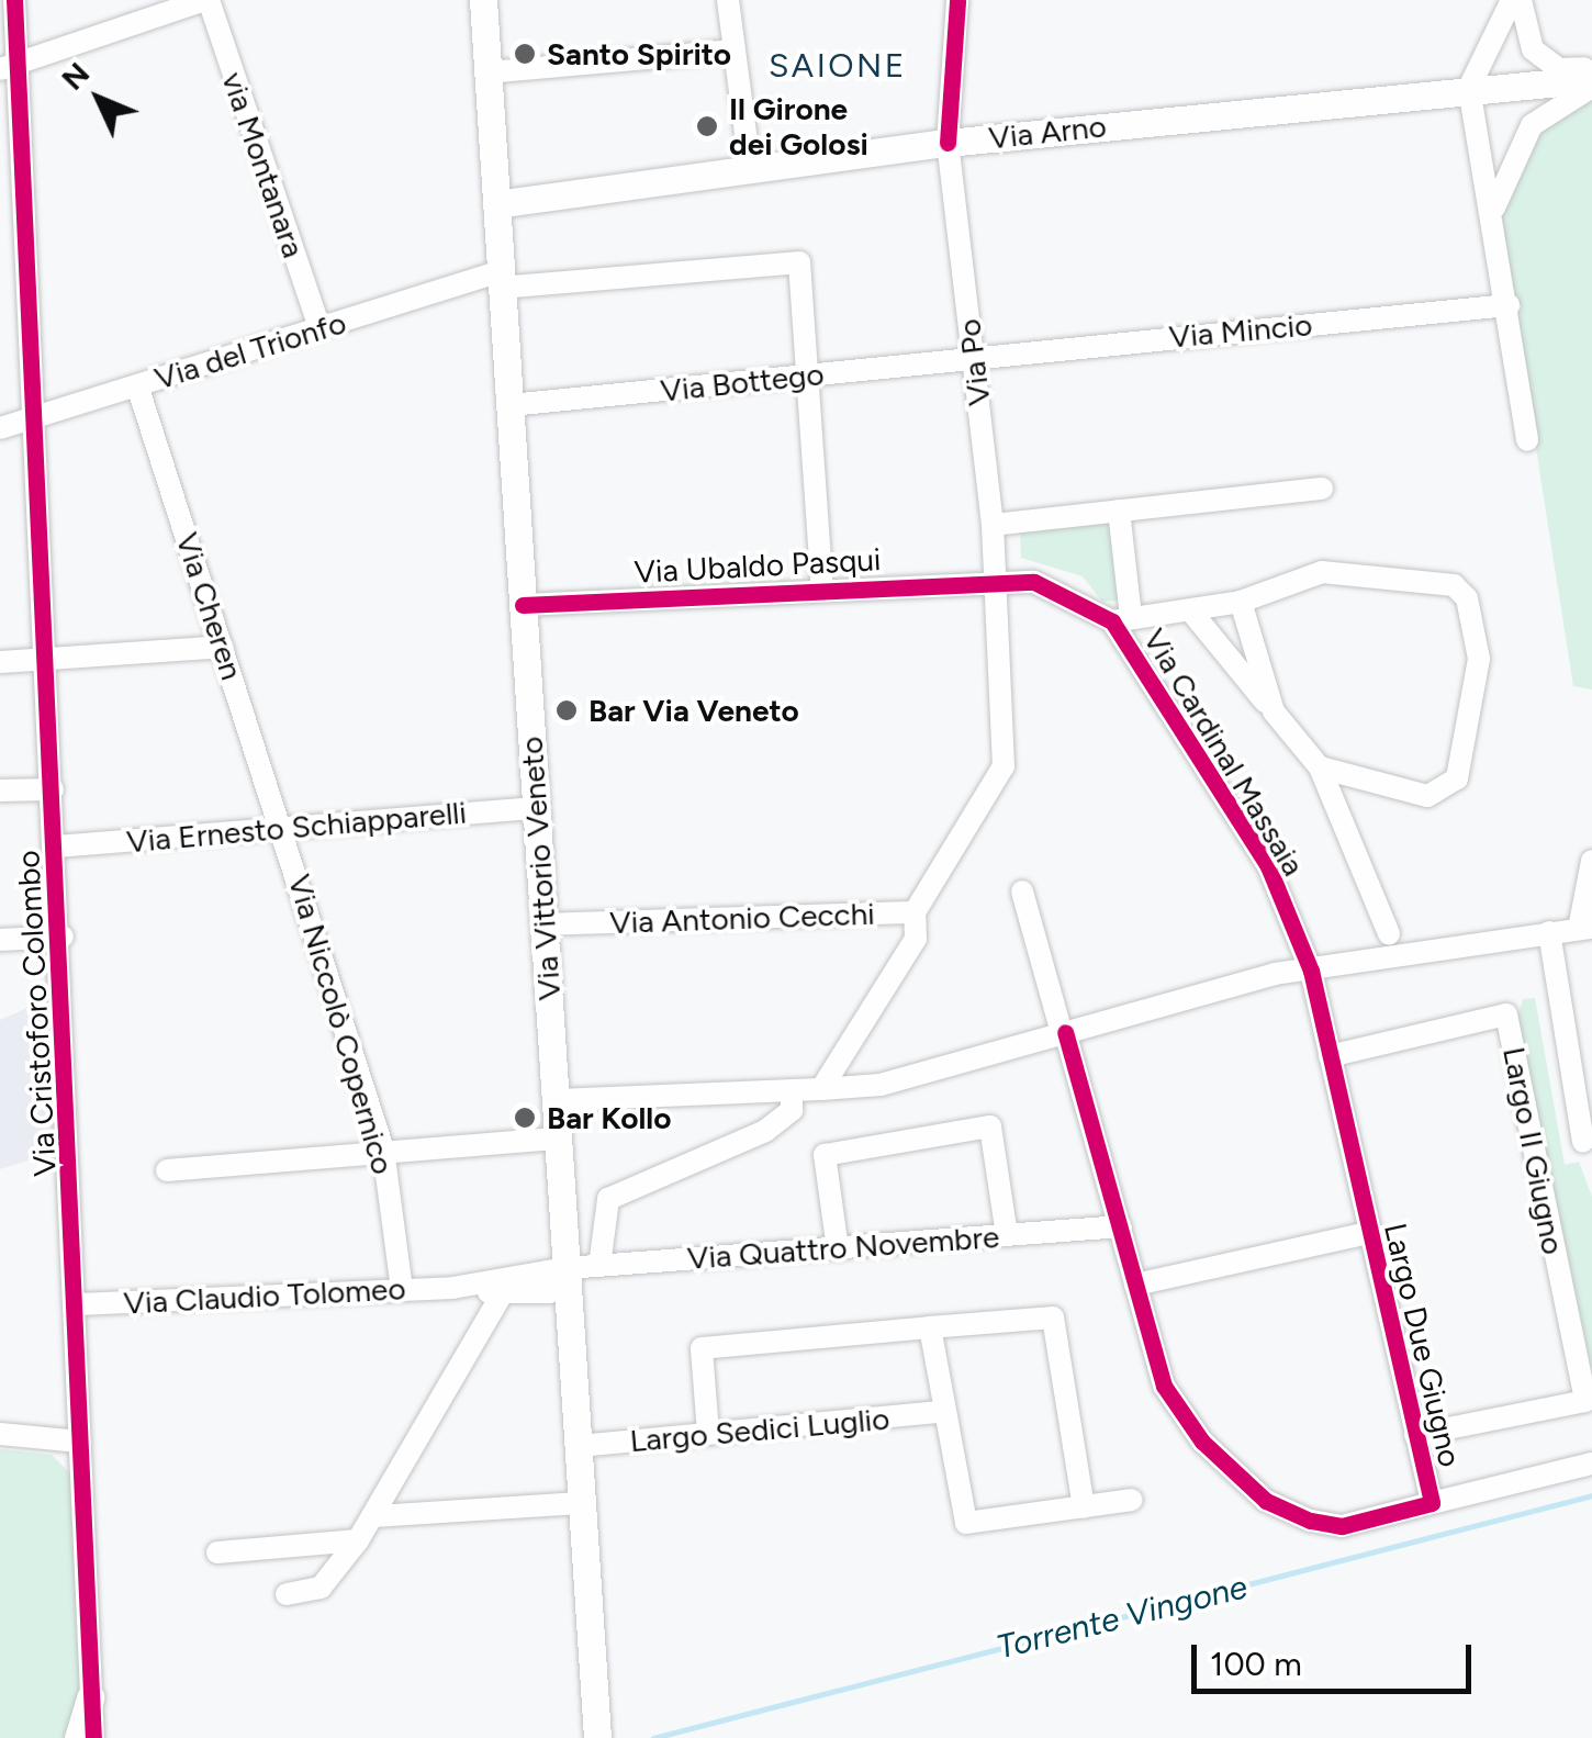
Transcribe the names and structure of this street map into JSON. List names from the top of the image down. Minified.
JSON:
{"streets":{"main road":["Via Arno","Via Vittorio Veneto"],"street":["via Montanara","Via Mincio","Via del Trionfo","Via Po","Via Bottego","Via Ubaldo Pasqui","Via Cheren","Via Cardinal Massaia","Via Ernesto Schiapparelli","Via Antonio Cecchi","Via Cristoforo Colombo","Via Niccolò Copernico","Largo II Giugno","Via Quattro Novembre","Via Claudio Tolomeo","Largo Due Giugno","Largo Sedici Luglio"]},"crossings":[["Via Arno","Via Po"],["Via Arno","Via Vittorio Veneto"],["via Montanara","Via del Trionfo"],["Via Mincio","Via Po"],["Via Mincio","Via Bottego"],["Via del Trionfo","Via Bottego"],["Via del Trionfo","Via Cheren"],["Via del Trionfo","Via Vittorio Veneto"],["Via del Trionfo","Via Cristoforo Colombo"],["Via Po","Via Bottego"],["Via Po","Via Ubaldo Pasqui"],["Via Po","Via Cardinal Massaia"],["Via Po","Via Antonio Cecchi"],["Via Bottego","Via Vittorio Veneto"],["Via Ubaldo Pasqui","Via Cardinal Massaia"],["Via Ubaldo Pasqui","Via Vittorio Veneto"],["Via Ubaldo Pasqui","Via Antonio Cecchi"],["Via Cheren","Via Ernesto Schiapparelli"],["Via Cheren","Via Niccolò Copernico"],["Via Cardinal Massaia","Via Antonio Cecchi"],["Via Cardinal Massaia","Largo Due Giugno"],["Via Ernesto Schiapparelli","Via Vittorio Veneto"],["Via Ernesto Schiapparelli","Via Cristoforo Colombo"],["Via Ernesto Schiapparelli","Via Niccolò Copernico"],["Via Vittorio Veneto","Via Antonio Cecchi"],["Via Vittorio Veneto","Via Quattro Novembre"],["Via Vittorio Veneto","Via Claudio Tolomeo"],["Via Vittorio Veneto","Largo Sedici Luglio"],["Via Cristoforo Colombo","Via Claudio Tolomeo"],["Via Niccolò Copernico","Via Claudio Tolomeo"],["Largo II Giugno","Largo Due Giugno"],["Via Quattro Novembre","Via Claudio Tolomeo"],["Via Quattro Novembre","Largo Due Giugno"]],"districts":["SAIONE"],"water":["Torrente Vingone"],"places":["Santo Spirito","Il Girone dei Golosi","Bar Via Veneto","Bar Kollo"],"scale_bar":"100 m","north":"top left"}
